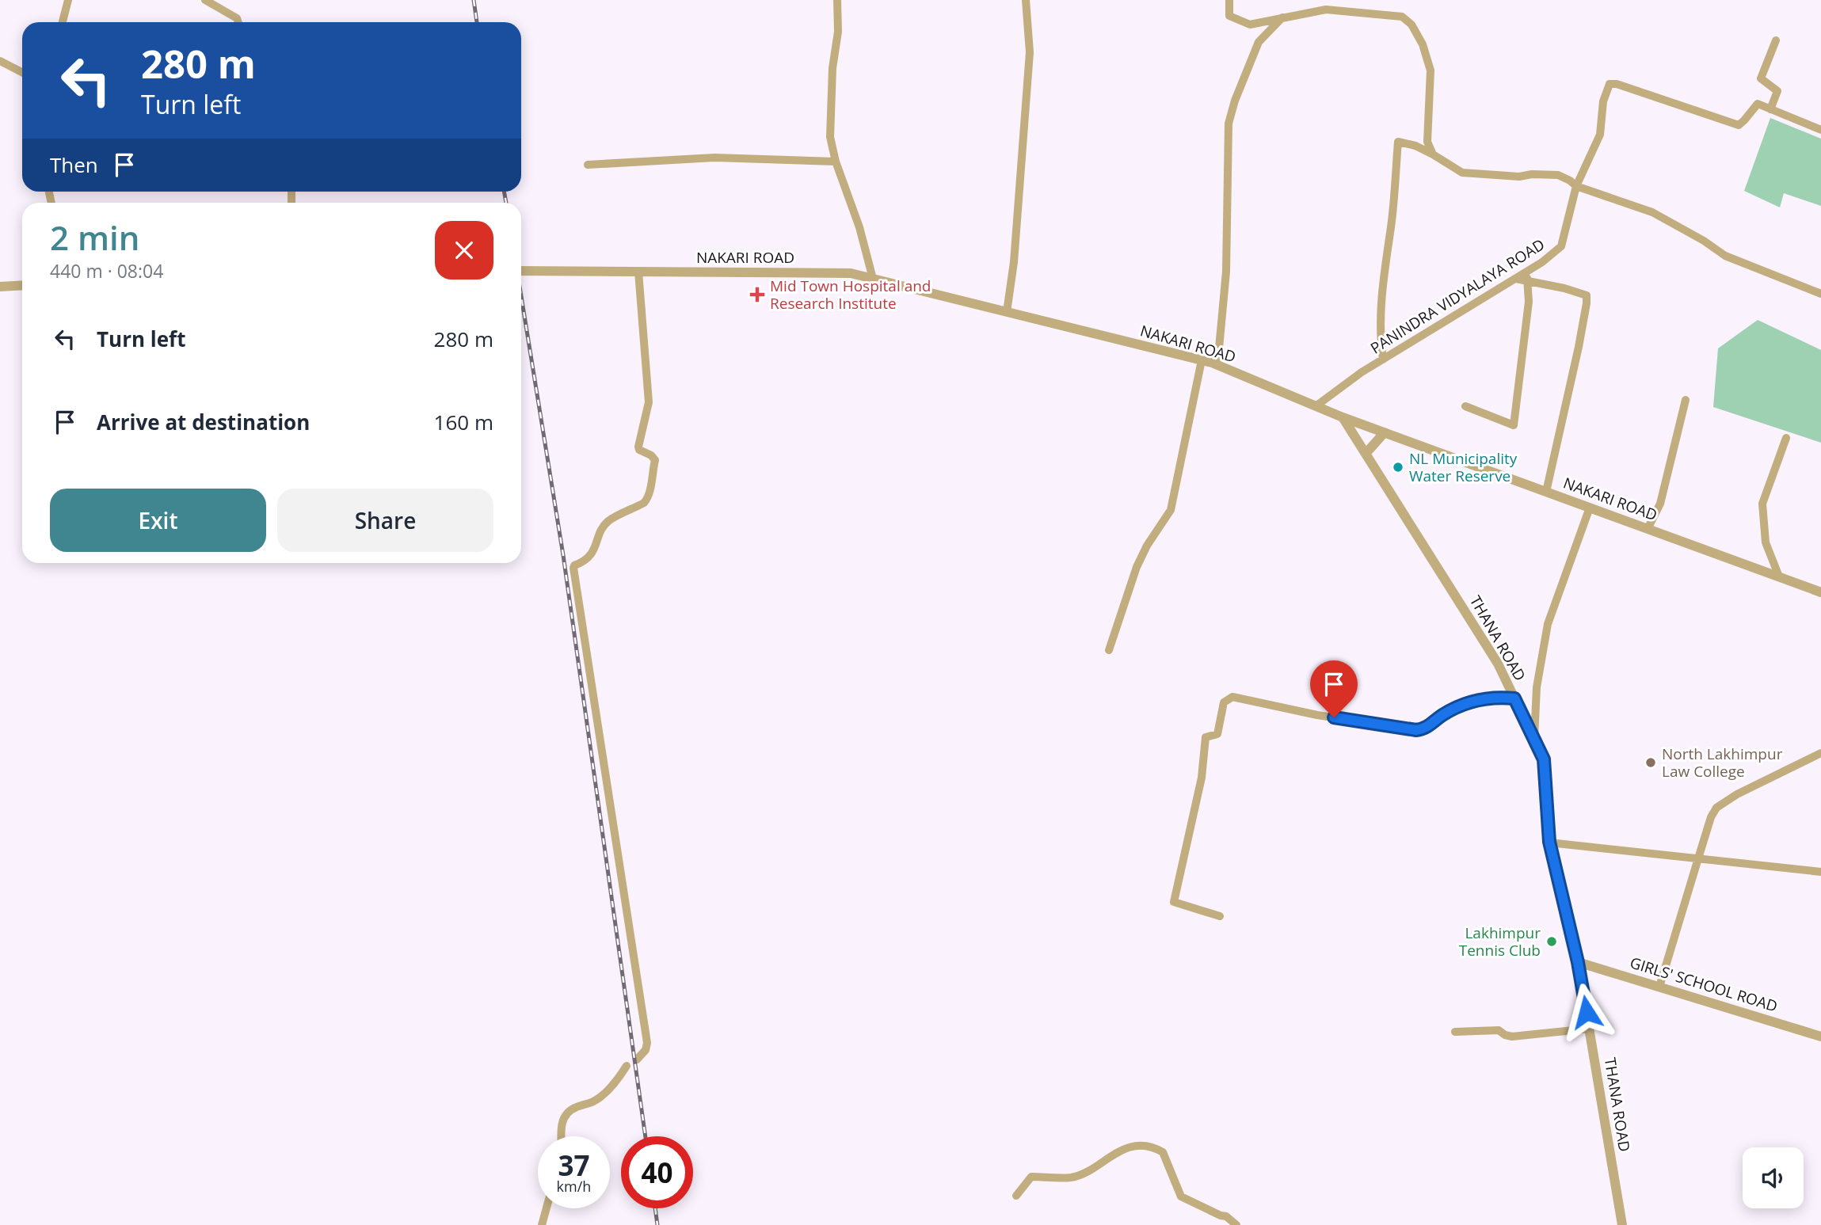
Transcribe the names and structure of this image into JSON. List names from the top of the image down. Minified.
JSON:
{"streets":{"street":["NAKARI ROAD","PANINDRA VIDYALAYA ROAD","THANA ROAD","GIRLS' SCHOOL ROAD"]},"crossings":[["NAKARI ROAD","PANINDRA VIDYALAYA ROAD"],["NAKARI ROAD","THANA ROAD"],["THANA ROAD","GIRLS' SCHOOL ROAD"]],"places":{"health":["Mid Town Hospital and Research Institute"],"other":["NL Municipality Water Reserve","North Lakhimpur Law College","Lakhimpur Tennis Club"]},"page":{"turn":["280 m","Turn left"],"then":"Then","heading":["2 min","440 m · 08:04"],"list":[{"name":"Turn left","value":"280 m"},{"name":"Arrive at destination","value":"160 m"}],"buttons":["Exit","Share"],"speed":"37 km/h","limit":"40"}}
